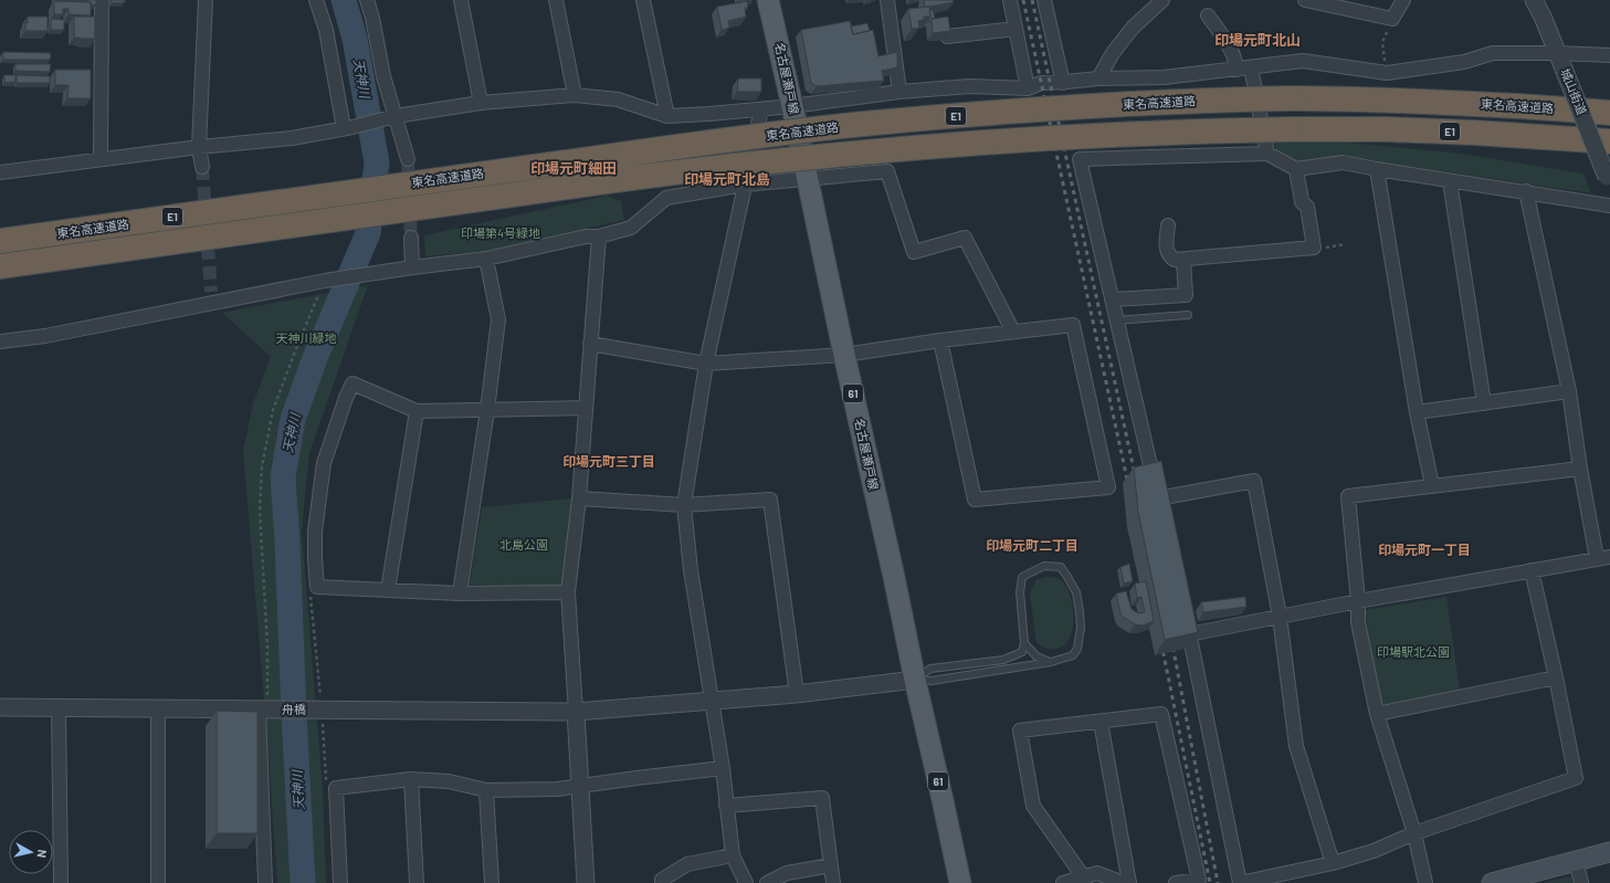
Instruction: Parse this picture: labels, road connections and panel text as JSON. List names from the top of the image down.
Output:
{
  "streets": {
    "highway": ["東名高速道路", "E1"],
    "main road": ["名古屋瀬戸線", "61"],
    "street": ["城山街道", "舟橋"]
  },
  "crossings": [
    ["名古屋瀬戸線", "舟橋"]
  ],
  "districts": [
    "印場元町北山",
    "印場元町細田",
    "印場元町北島",
    "印場元町三丁目",
    "印場元町二丁目",
    "印場元町一丁目"
  ],
  "water": ["天神川"],
  "parks": [
    "印場第4号緑地",
    "天神川緑地",
    "北島公園",
    "印場駅北公園"
  ],
  "north": "right"
}
